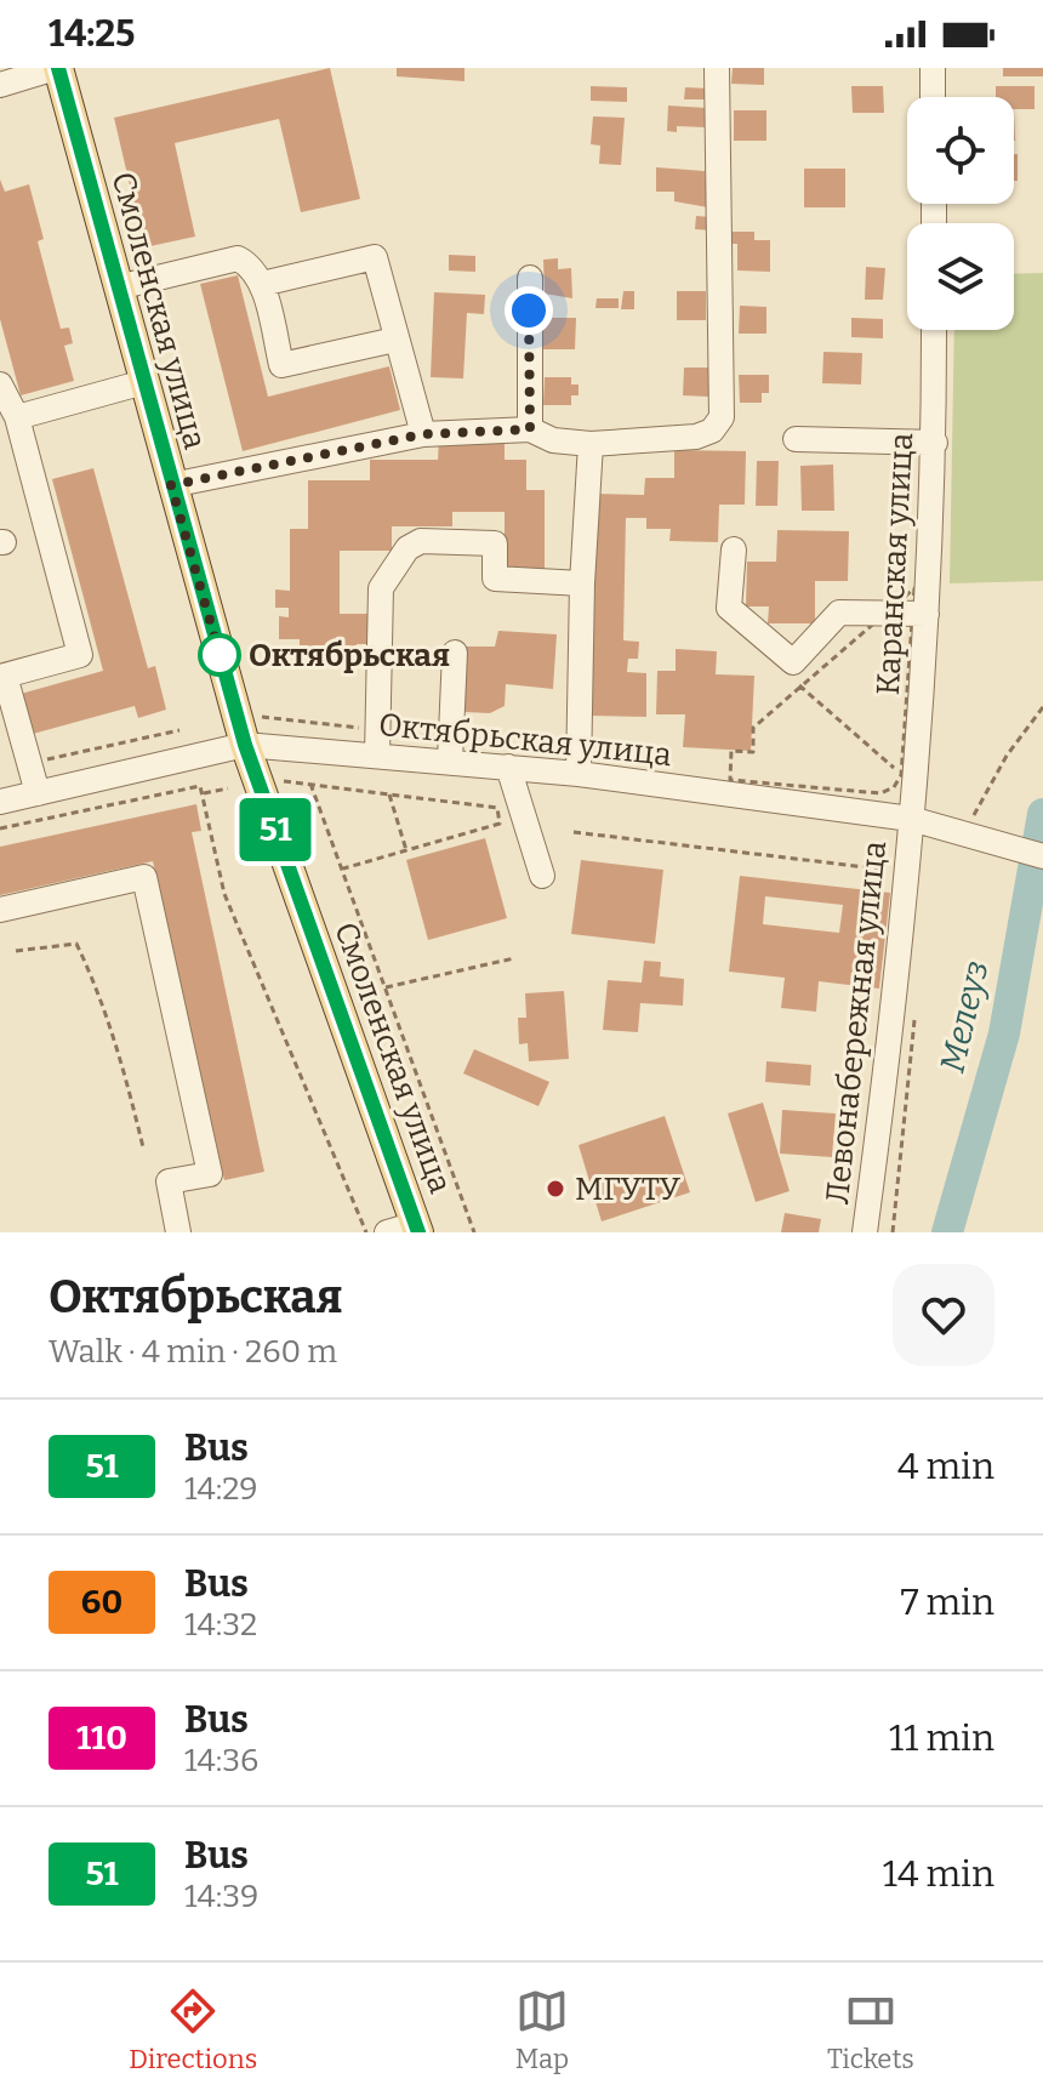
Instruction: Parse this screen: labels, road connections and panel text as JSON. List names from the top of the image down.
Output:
{
  "streets": {
    "main road": ["Смоленская улица"],
    "street": ["Каранская улица", "Октябрьская улица", "Левонабережная улица"]
  },
  "crossings": [
    ["Смоленская улица", "Октябрьская улица"],
    ["Каранская улица", "Октябрьская улица"],
    ["Каранская улица", "Левонабережная улица"],
    ["Октябрьская улица", "Левонабережная улица"]
  ],
  "water": ["Мелеуз"],
  "places": ["Октябрьская", "МГУТУ"],
  "lines": ["bus line 51"],
  "page": {
    "status": "14:25",
    "on_map": "51",
    "heading": ["Октябрьская", "Walk · 4 min · 260 m"],
    "list": [
      {
        "mark": "51",
        "name": "Bus",
        "note": "14:29",
        "value": "4 min"
      },
      {
        "mark": "60",
        "name": "Bus",
        "note": "14:32",
        "value": "7 min"
      },
      {
        "mark": "110",
        "name": "Bus",
        "note": "14:36",
        "value": "11 min"
      },
      {
        "mark": "51",
        "name": "Bus",
        "note": "14:39",
        "value": "14 min"
      }
    ],
    "tabs": ["Directions", "Map", "Tickets"]
  }
}
